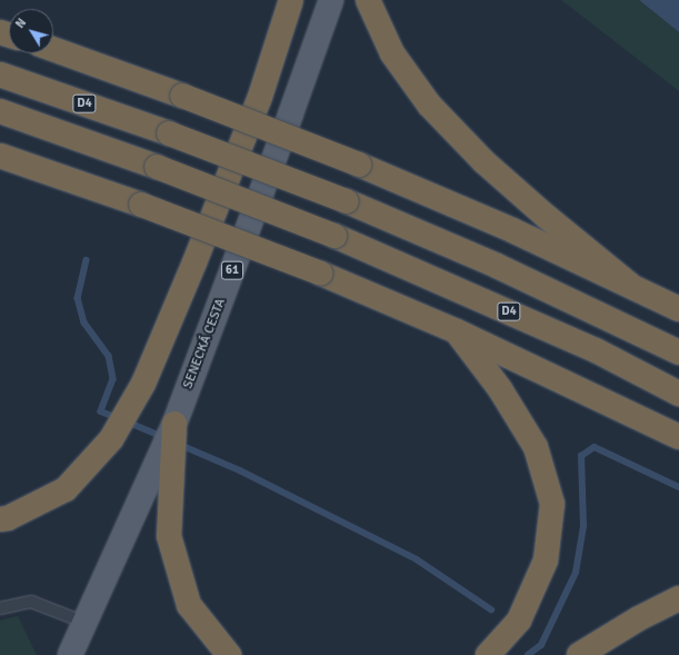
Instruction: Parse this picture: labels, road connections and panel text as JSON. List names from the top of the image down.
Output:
{
  "streets": {
    "highway": ["D4"],
    "main road": ["61", "SENECKÁ CESTA"]
  },
  "north": "top left"
}
